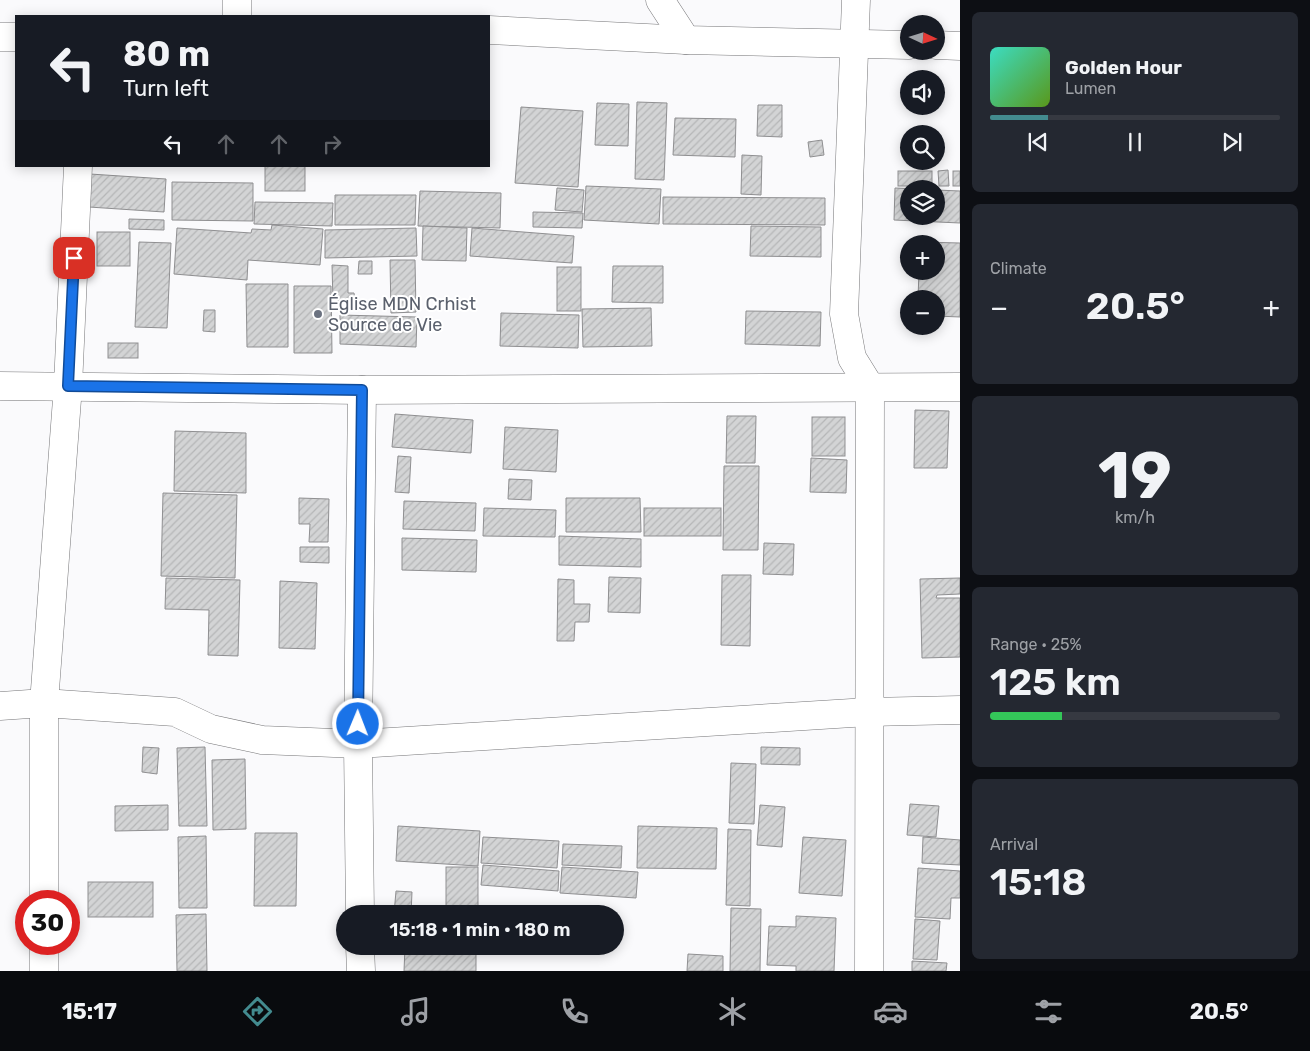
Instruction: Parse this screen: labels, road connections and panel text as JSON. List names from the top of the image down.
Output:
{
  "places": ["Église MDN Crhist Source de Vie"],
  "north": "right",
  "page": {
    "map_buttons": ["+", "−"],
    "turn": ["80 m", "Turn left"],
    "song": ["Golden Hour", "Lumen"],
    "tile": [
      "Climate",
      ["19", "km/h"],
      ["Range · 25%", "125 km"],
      ["Arrival", "15:18"]
    ],
    "heat": ["−", "20.5°", "+"],
    "limit": "30",
    "trip": "15:18 · 1 min · 180 m",
    "tabs": ["15:17", "20.5°"]
  }
}
